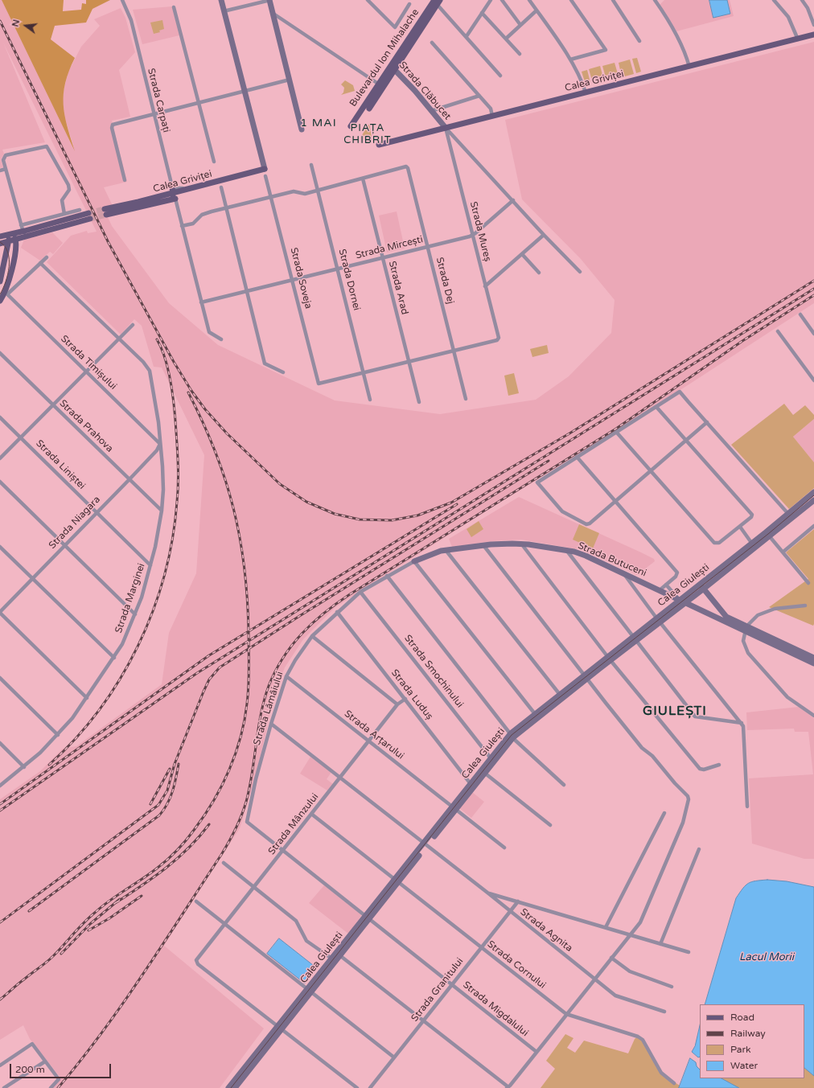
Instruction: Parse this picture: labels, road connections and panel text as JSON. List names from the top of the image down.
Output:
{
  "streets": {
    "main road": [
      "Bulevardul Ion Mihalache",
      "Calea Griviței",
      "Strada Clăbucet",
      "Strada Butuceni",
      "Calea Giulești"
    ],
    "street": [
      "Strada Carpați",
      "Strada Mureș",
      "Strada Mircești",
      "Strada Soveja",
      "Strada Dornei",
      "Strada Dej",
      "Strada Arad",
      "Strada Timișului",
      "Strada Prahova",
      "Strada Liniștei",
      "Strada Niagara",
      "Strada Marginei",
      "Strada Smochinului",
      "Strada Luduș",
      "Strada Lămâiului",
      "Strada Arțarului",
      "Strada Mânzului",
      "Strada Agnita",
      "Strada Cornului",
      "Strada Granitului",
      "Strada Migdalului"
    ]
  },
  "crossings": [
    ["Bulevardul Ion Mihalache", "Strada Clăbucet"],
    ["Calea Griviței", "Strada Clăbucet"],
    ["Calea Griviței", "Strada Mureș"],
    ["Strada Clăbucet", "Strada Mureș"],
    ["Strada Mureș", "Strada Mircești"],
    ["Strada Mureș", "Strada Dej"],
    ["Strada Mircești", "Strada Soveja"],
    ["Strada Mircești", "Strada Dornei"],
    ["Strada Mircești", "Strada Dej"],
    ["Strada Mircești", "Strada Arad"],
    ["Strada Soveja", "Strada Dornei"],
    ["Strada Dej", "Strada Arad"],
    ["Strada Timișului", "Strada Niagara"],
    ["Strada Timișului", "Strada Marginei"],
    ["Strada Prahova", "Strada Niagara"],
    ["Strada Prahova", "Strada Marginei"],
    ["Strada Liniștei", "Strada Niagara"],
    ["Strada Liniștei", "Strada Marginei"],
    ["Strada Niagara", "Strada Marginei"],
    ["Strada Butuceni", "Calea Giulești"],
    ["Strada Butuceni", "Strada Lămâiului"],
    ["Calea Giulești", "Strada Smochinului"],
    ["Calea Giulești", "Strada Luduș"],
    ["Calea Giulești", "Strada Arțarului"],
    ["Calea Giulești", "Strada Mânzului"],
    ["Calea Giulești", "Strada Agnita"],
    ["Calea Giulești", "Strada Cornului"],
    ["Calea Giulești", "Strada Migdalului"],
    ["Strada Smochinului", "Strada Lămâiului"],
    ["Strada Luduș", "Strada Lămâiului"],
    ["Strada Luduș", "Strada Mânzului"],
    ["Strada Lămâiului", "Strada Arțarului"],
    ["Strada Lămâiului", "Strada Agnita"],
    ["Strada Lămâiului", "Strada Migdalului"],
    ["Strada Arțarului", "Strada Mânzului"],
    ["Strada Mânzului", "Strada Agnita"],
    ["Strada Mânzului", "Strada Cornului"],
    ["Strada Mânzului", "Strada Migdalului"],
    ["Strada Agnita", "Strada Granitului"],
    ["Strada Cornului", "Strada Granitului"],
    ["Strada Granitului", "Strada Migdalului"]
  ],
  "districts": ["1 MAI", "PIAȚA CHIBRIT", "GIULEȘTI"],
  "water": ["Lacul Morii"],
  "legend": [
    "Road",
    "Railway",
    "Park",
    "Water"
  ],
  "scale_bar": "200 m",
  "north": "left"
}
